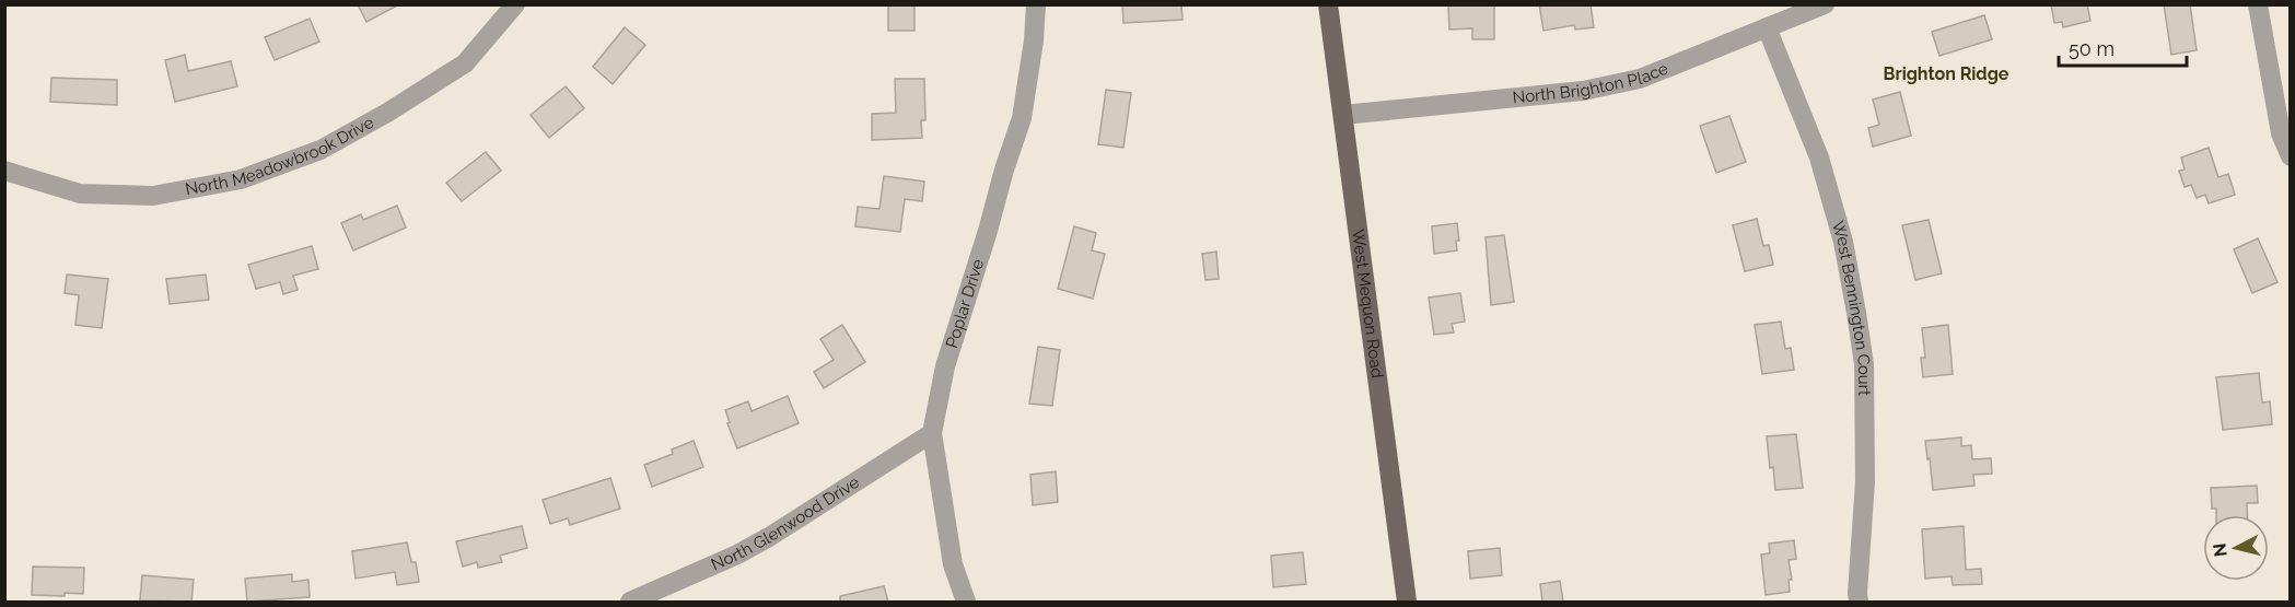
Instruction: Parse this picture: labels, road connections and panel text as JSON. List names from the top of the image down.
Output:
{
  "streets": {
    "main road": ["West Mequon Road"],
    "street": [
      "North Brighton Place",
      "North Meadowbrook Drive",
      "Poplar Drive",
      "West Bennington Court",
      "North Glenwood Drive"
    ]
  },
  "crossings": [
    ["North Brighton Place", "West Mequon Road"],
    ["North Brighton Place", "West Bennington Court"],
    ["Poplar Drive", "North Glenwood Drive"]
  ],
  "districts": ["Brighton Ridge"],
  "scale_bar": "50 m",
  "north": "left"
}
